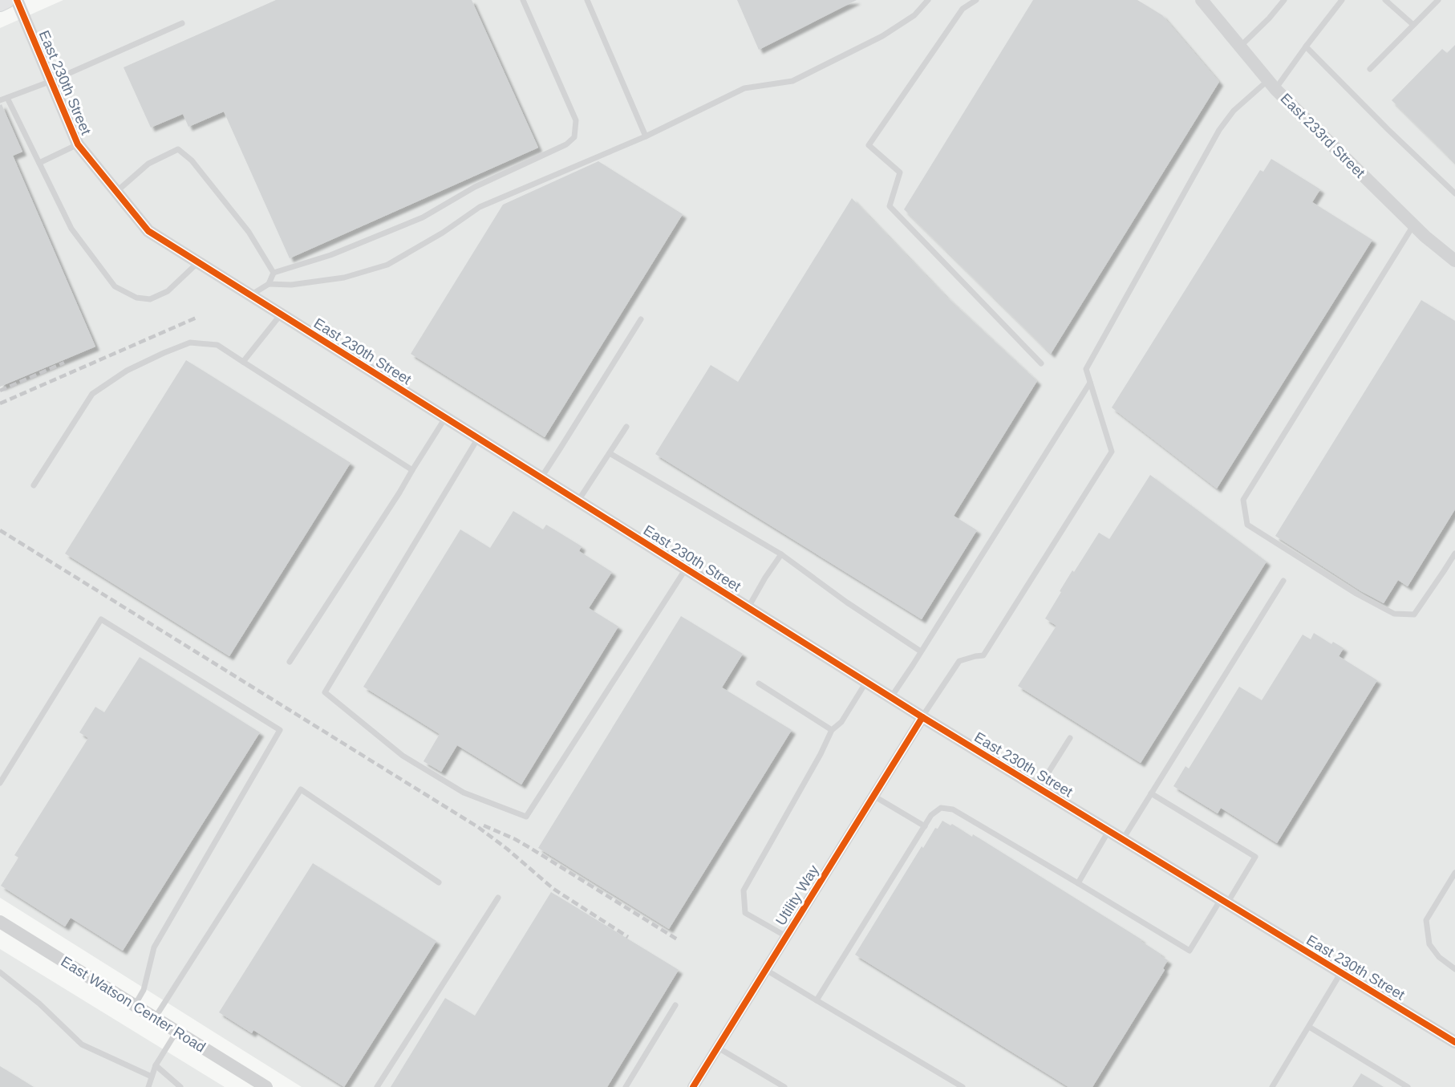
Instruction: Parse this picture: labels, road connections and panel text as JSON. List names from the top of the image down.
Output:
{
  "streets": {
    "street": [
      "East 230th Street",
      "East 233rd Street",
      "Utility Way",
      "East Watson Center Road"
    ]
  },
  "crossings": [
    ["East 230th Street", "Utility Way"]
  ]
}
